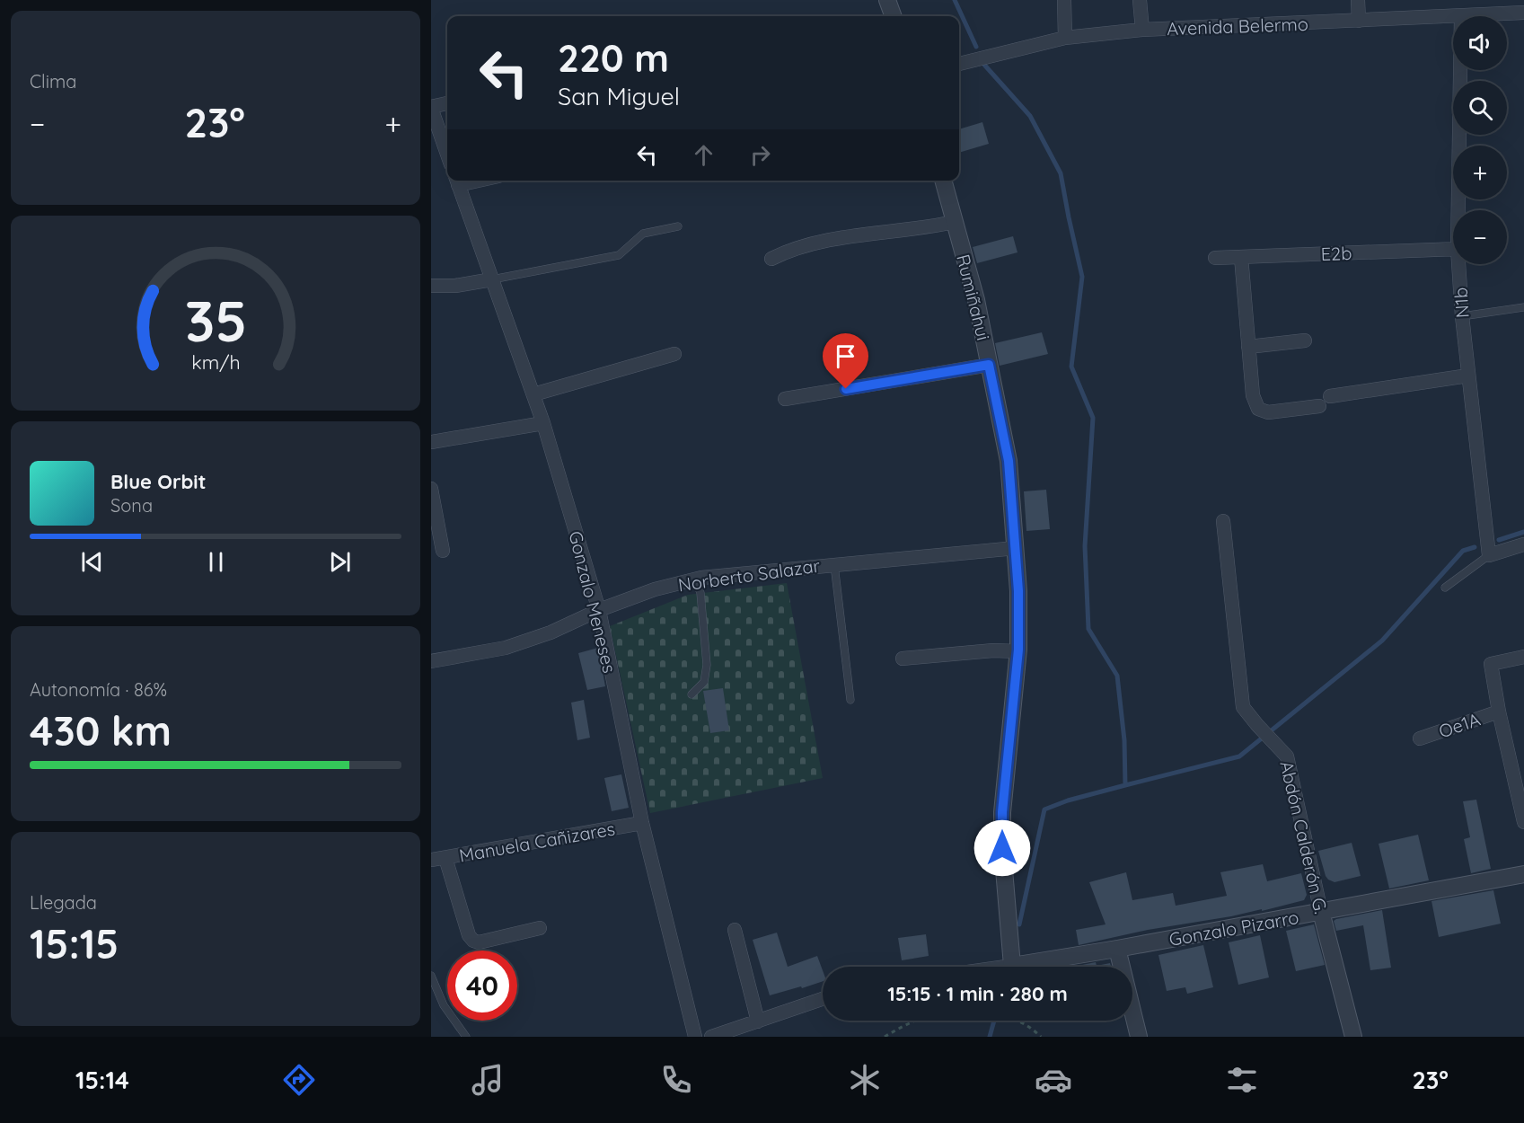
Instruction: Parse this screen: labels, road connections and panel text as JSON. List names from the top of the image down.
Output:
{
  "streets": {
    "street": [
      "Avenida Belermo",
      "E2b",
      "Rumiñahui",
      "N1b",
      "Norberto Salazar",
      "Gonzalo Meneses",
      "Oe1A",
      "Abdón Calderón G.",
      "Manuela Cañizares",
      "Gonzalo Pizarro"
    ]
  },
  "crossings": [
    ["Rumiñahui", "Norberto Salazar"],
    ["Rumiñahui", "Gonzalo Pizarro"],
    ["Norberto Salazar", "Gonzalo Meneses"],
    ["Gonzalo Meneses", "Manuela Cañizares"],
    ["Abdón Calderón G.", "Gonzalo Pizarro"]
  ],
  "page": {
    "tile": [
      "Clima",
      ["Autonomía · 86%", "430 km"],
      ["Llegada", "15:15"]
    ],
    "map_buttons": ["+", "−"],
    "turn": ["220 m", "San Miguel"],
    "heat": ["−", "23°", "+"],
    "song": ["Blue Orbit", "Sona"],
    "limit": "40",
    "trip": "15:15 · 1 min · 280 m",
    "tabs": ["15:14", "23°"],
    "gauge": ["35", "km/h"]
  }
}
